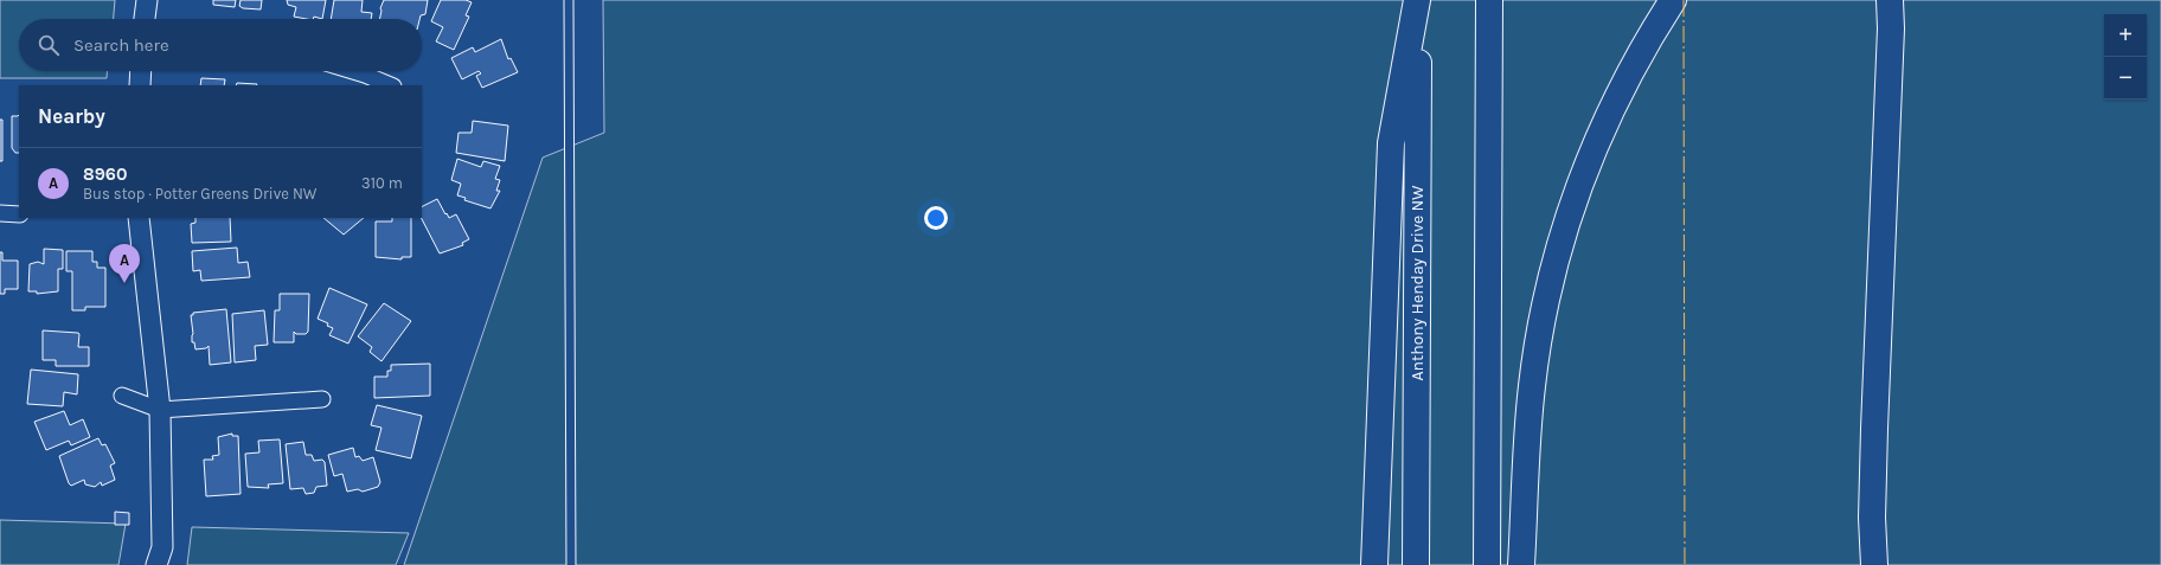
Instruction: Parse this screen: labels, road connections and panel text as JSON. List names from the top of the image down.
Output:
{
  "streets": {
    "highway": ["Anthony Henday Drive NW"]
  },
  "page": {
    "map_buttons": ["+", "−"],
    "search": "Search here",
    "heading": "Nearby",
    "list": [
      {
        "mark": "A",
        "name": "8960",
        "note": "Bus stop · Potter Greens Drive NW",
        "value": "310 m"
      }
    ],
    "pins": "A"
  }
}
